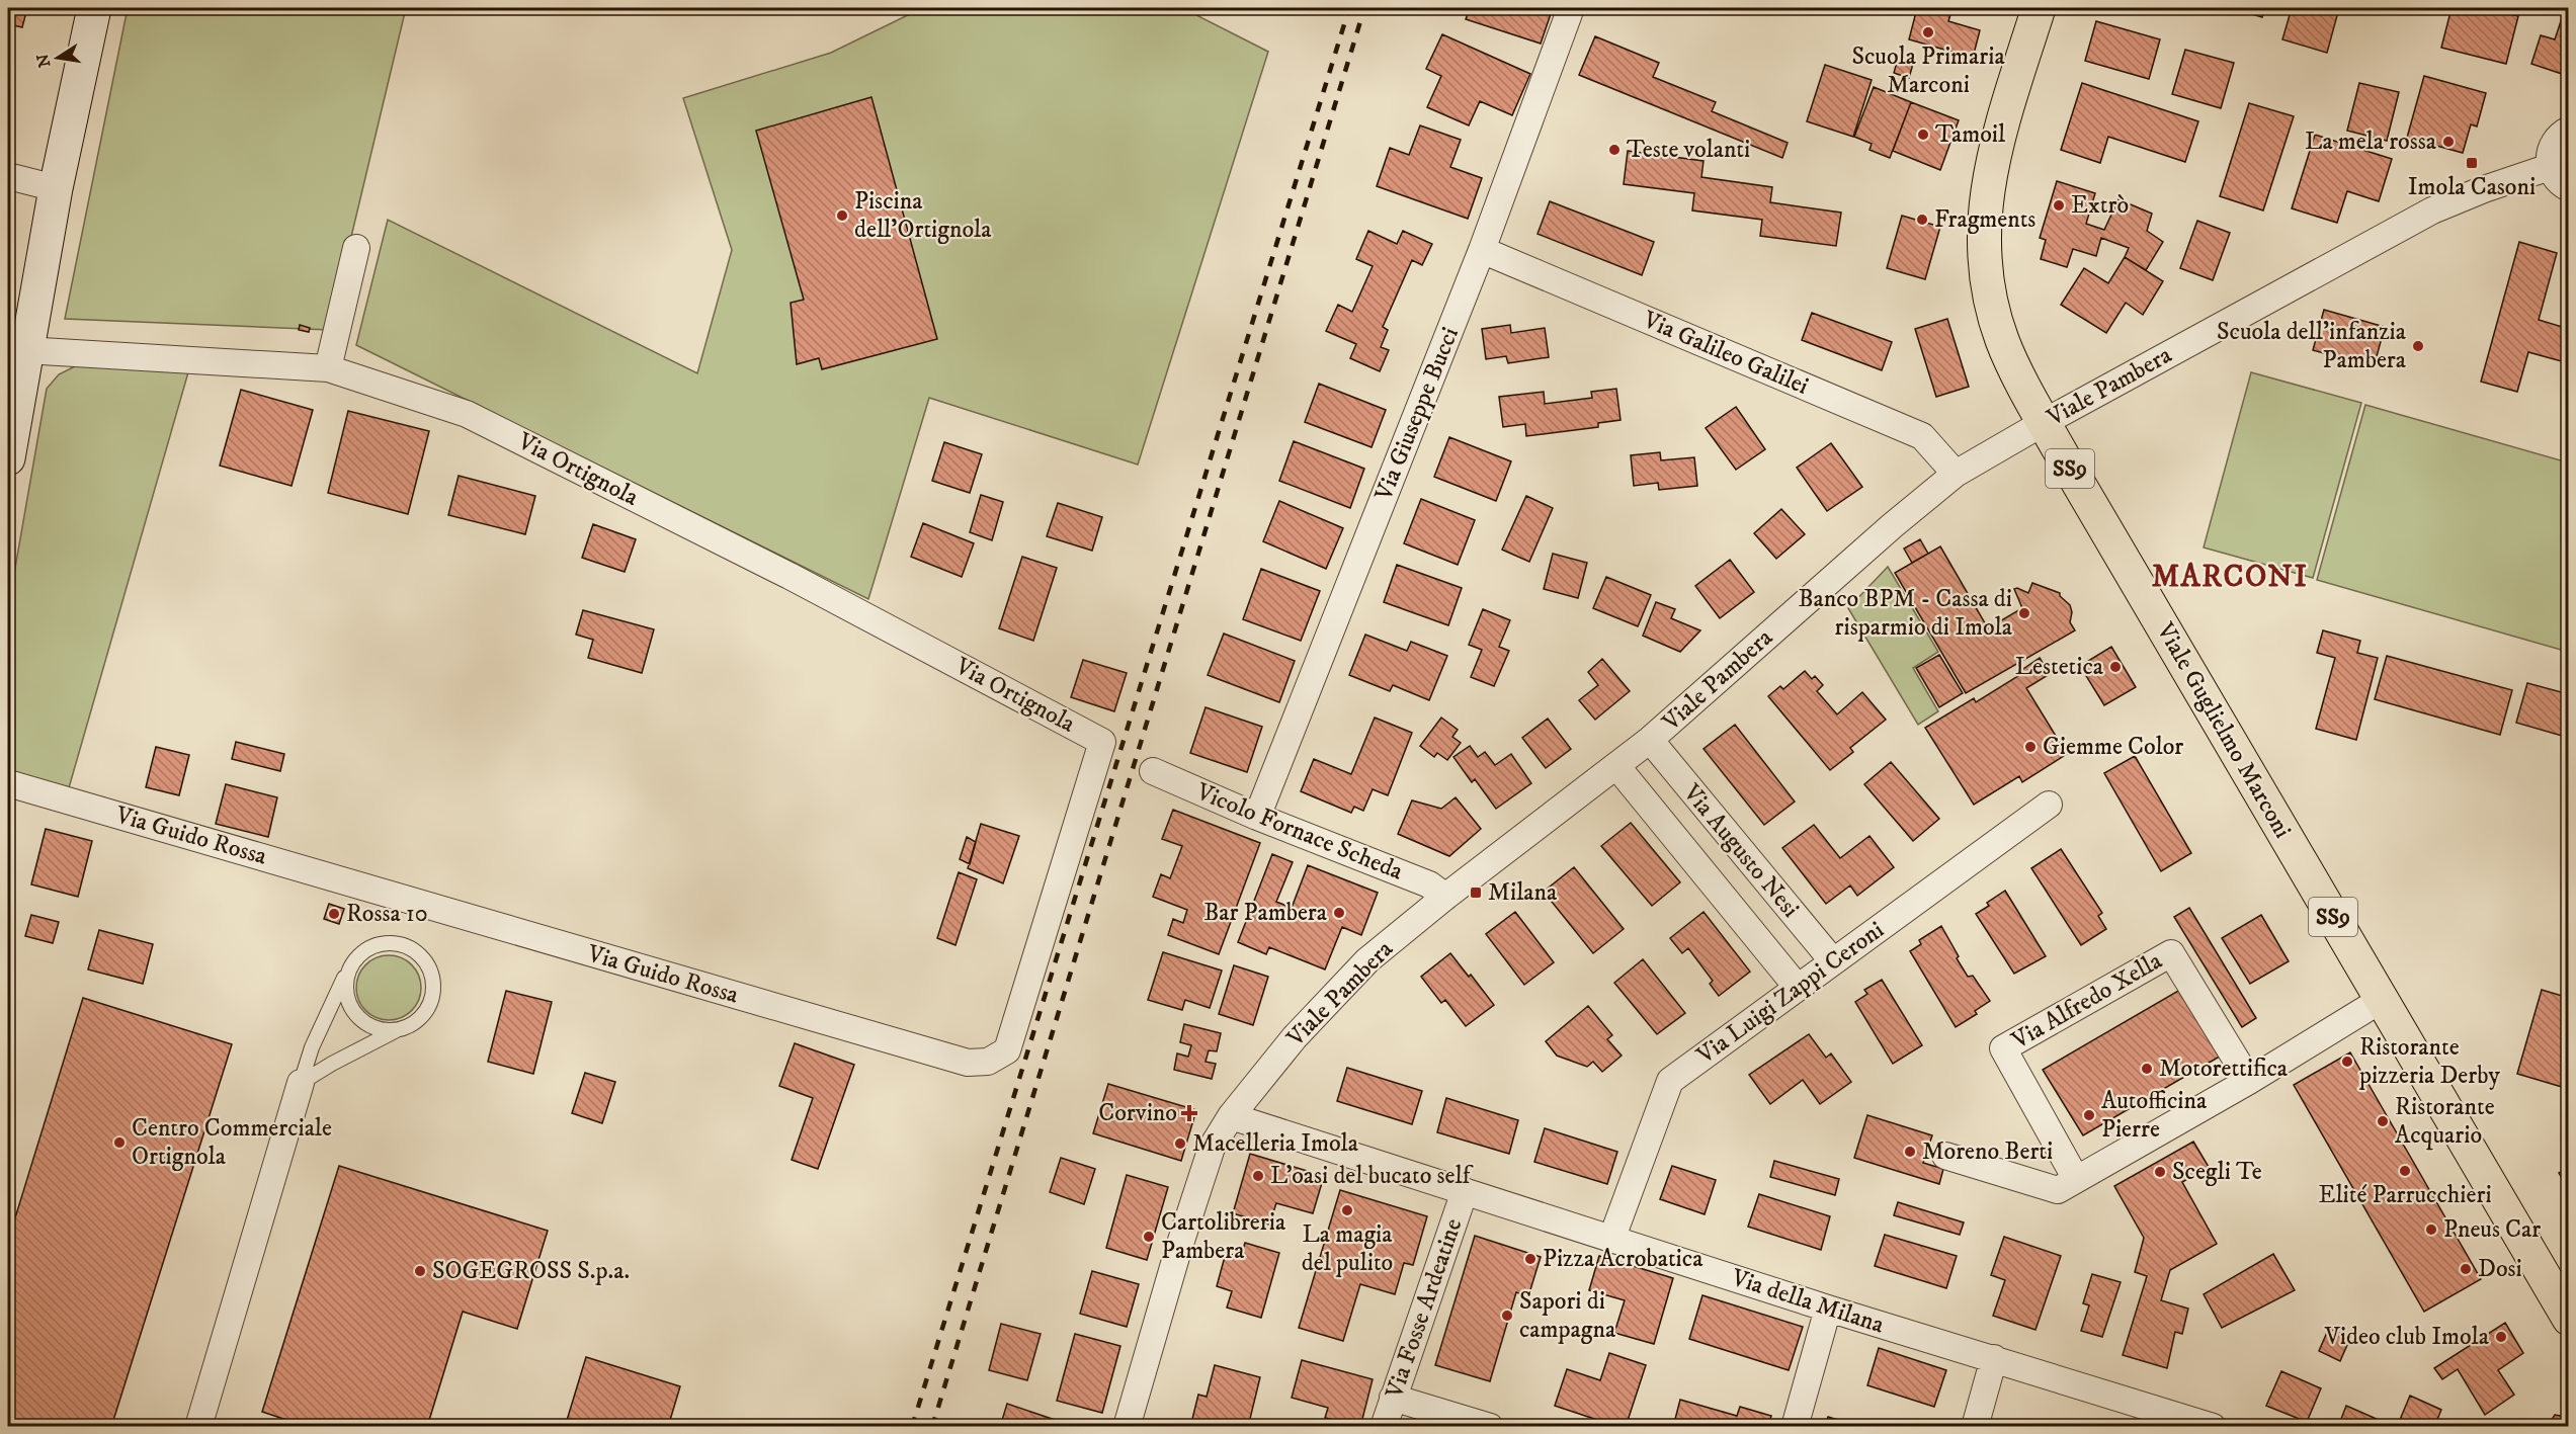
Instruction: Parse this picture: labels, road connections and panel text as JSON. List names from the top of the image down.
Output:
{
  "streets": {
    "main road": ["SS9", "Viale Guglielmo Marconi"],
    "street": [
      "Via Galileo Galilei",
      "Viale Pambera",
      "Via Giuseppe Bucci",
      "Via Ortignola",
      "Vicolo Fornace Scheda",
      "Via Guido Rossa",
      "Via Augusto Nesi",
      "Via Luigi Zappi Ceroni",
      "Via Alfredo Xella",
      "Via della Milana",
      "Via Fosse Ardeatine"
    ]
  },
  "crossings": [
    ["Via Galileo Galilei", "Viale Pambera"],
    ["Via Galileo Galilei", "Via Giuseppe Bucci"],
    ["Viale Pambera", "Viale Guglielmo Marconi"],
    ["Viale Pambera", "Vicolo Fornace Scheda"],
    ["Viale Pambera", "Via Augusto Nesi"],
    ["Viale Pambera", "Via della Milana"],
    ["Via Giuseppe Bucci", "Vicolo Fornace Scheda"],
    ["Via Ortignola", "Via Guido Rossa"],
    ["Via Augusto Nesi", "Via Luigi Zappi Ceroni"],
    ["Via Luigi Zappi Ceroni", "Via della Milana"],
    ["Via della Milana", "Via Fosse Ardeatine"]
  ],
  "districts": ["MARCONI"],
  "places": {
    "other": [
      "Scuola Primaria Marconi",
      "Tamoil",
      "La mela rossa",
      "Teste volanti",
      "Extrò",
      "Piscina dell'Ortignola",
      "Fragments",
      "Scuola dell'infanzia Pambera",
      "Banco BPM - Cassa di risparmio di Imola",
      "Lestetica",
      "Giemme Color",
      "Bar Pambera",
      "Rossa 10",
      "Ristorante pizzeria Derby",
      "Motorettifica",
      "Autofficina Pierre",
      "Ristorante Acquario",
      "Centro Commerciale Ortignola",
      "Macelleria Imola",
      "Moreno Berti",
      "Elité Parrucchieri",
      "Scegli Te",
      "L'oasi del bucato self",
      "La magia del pulito",
      "Pneus Car",
      "Cartolibreria Pambera",
      "Pizza Acrobatica",
      "Dosi",
      "SOGEGROSS S.p.a.",
      "Sapori di campagna",
      "Video club Imola"
    ],
    "transit": ["Imola Casoni", "Milana"],
    "health": ["Corvino"]
  },
  "north": "left"
}
